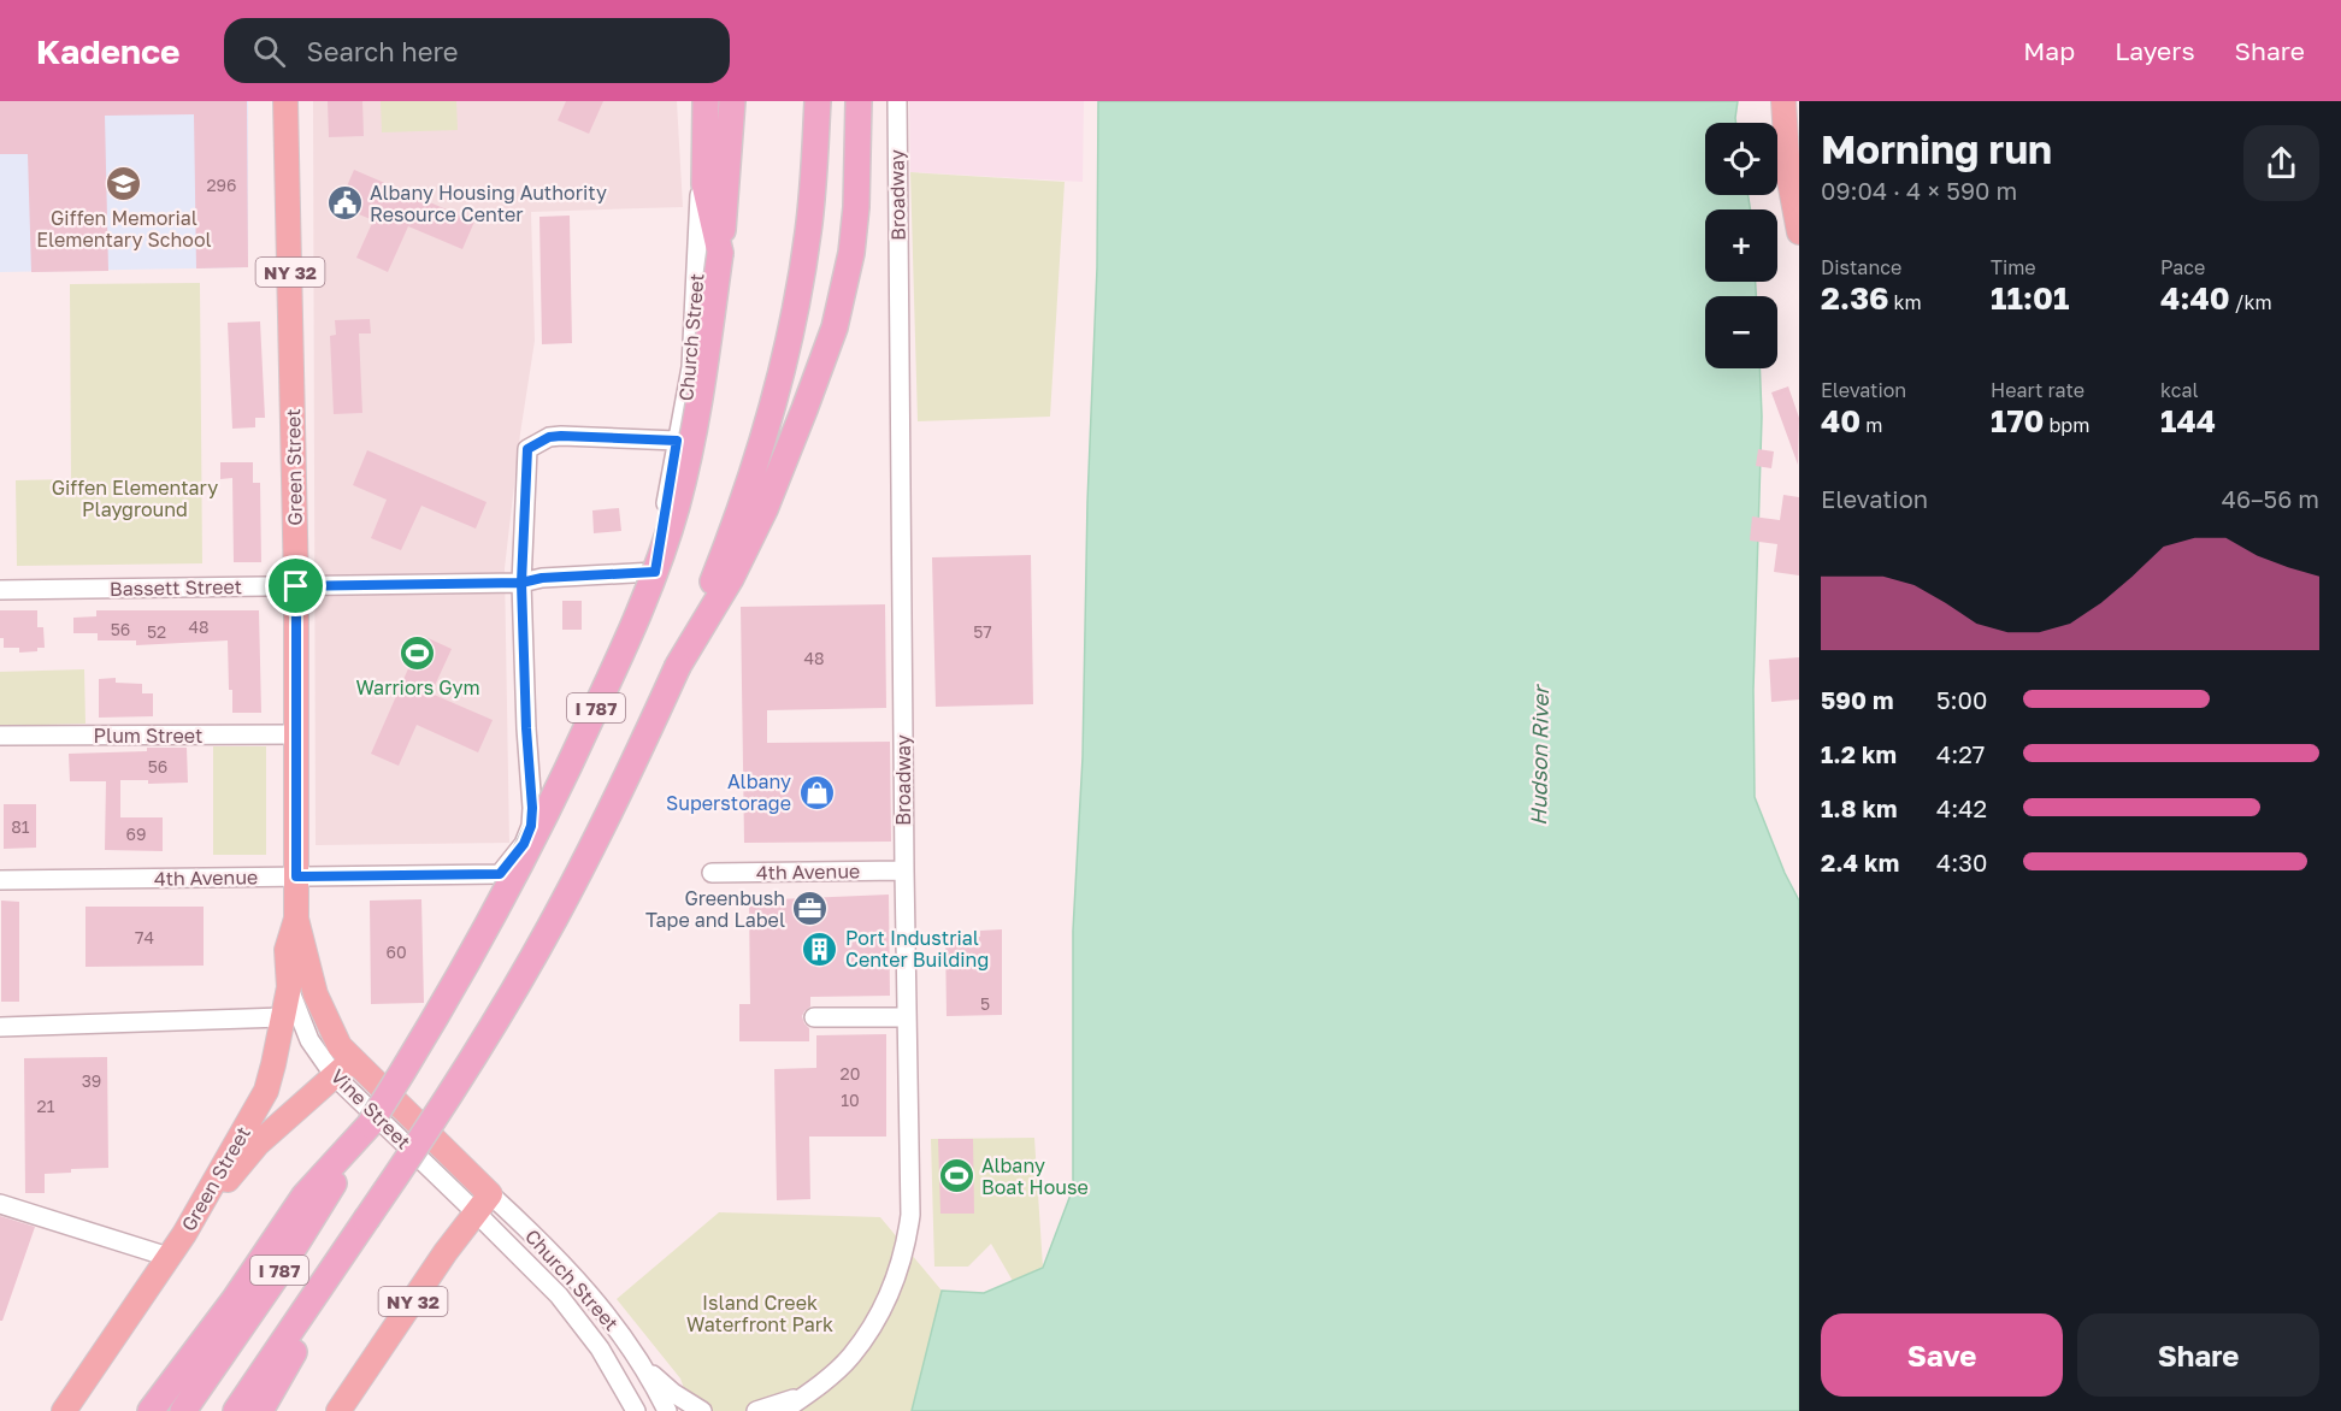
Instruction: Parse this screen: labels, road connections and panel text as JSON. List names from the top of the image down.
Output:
{
  "streets": {
    "highway": ["I 787"],
    "main road": ["NY 32", "Green Street", "Vine Street"],
    "street": [
      "Broadway",
      "Church Street",
      "Bassett Street",
      "Plum Street",
      "4th Avenue"
    ]
  },
  "crossings": [
    ["Broadway", "4th Avenue"],
    ["NY 32", "Church Street"],
    ["NY 32", "Vine Street"],
    ["Church Street", "Bassett Street"],
    ["Church Street", "Vine Street"],
    ["Green Street", "Bassett Street"],
    ["Green Street", "Plum Street"],
    ["Green Street", "4th Avenue"],
    ["Green Street", "Vine Street"],
    ["Bassett Street", "4th Avenue"]
  ],
  "water": ["Hudson River"],
  "parks": ["Giffen Elementary Playground", "Island Creek Waterfront Park"],
  "places": {
    "school or university": ["Giffen Memorial Elementary School"],
    "public building": ["Albany Housing Authority Resource Center"],
    "sports": ["Warriors Gym", "Albany Boat House"],
    "shop": ["Albany Superstorage"],
    "office": ["Greenbush Tape and Label"],
    "building": ["Port Industrial Center Building"]
  },
  "house_numbers": [
    "296",
    "48",
    "56",
    "52",
    "57",
    "48",
    "56",
    "81",
    "69",
    "74",
    "60",
    "5",
    "20",
    "39",
    "10",
    "21"
  ],
  "page": {
    "header": "Kadence",
    "search": "Search here",
    "nav": ["Map", "Layers", "Share"],
    "heading": ["Morning run", "09:04 · 4 × 590 m"],
    "map_buttons": ["+", "−"],
    "stats": [
      ["Distance", "2.36 km"],
      ["Time", "11:01"],
      ["Pace", "4:40 /km"],
      ["Elevation", "40 m"],
      ["Heart rate", "170 bpm"],
      ["kcal", "144"]
    ],
    "chart": ["Elevation", "46–56 m"],
    "list": [
      {
        "name": "590 m",
        "note": "5:00"
      },
      {
        "name": "1.2 km",
        "note": "4:27"
      },
      {
        "name": "1.8 km",
        "note": "4:42"
      },
      {
        "name": "2.4 km",
        "note": "4:30"
      }
    ],
    "buttons": ["Save", "Share"]
  }
}
